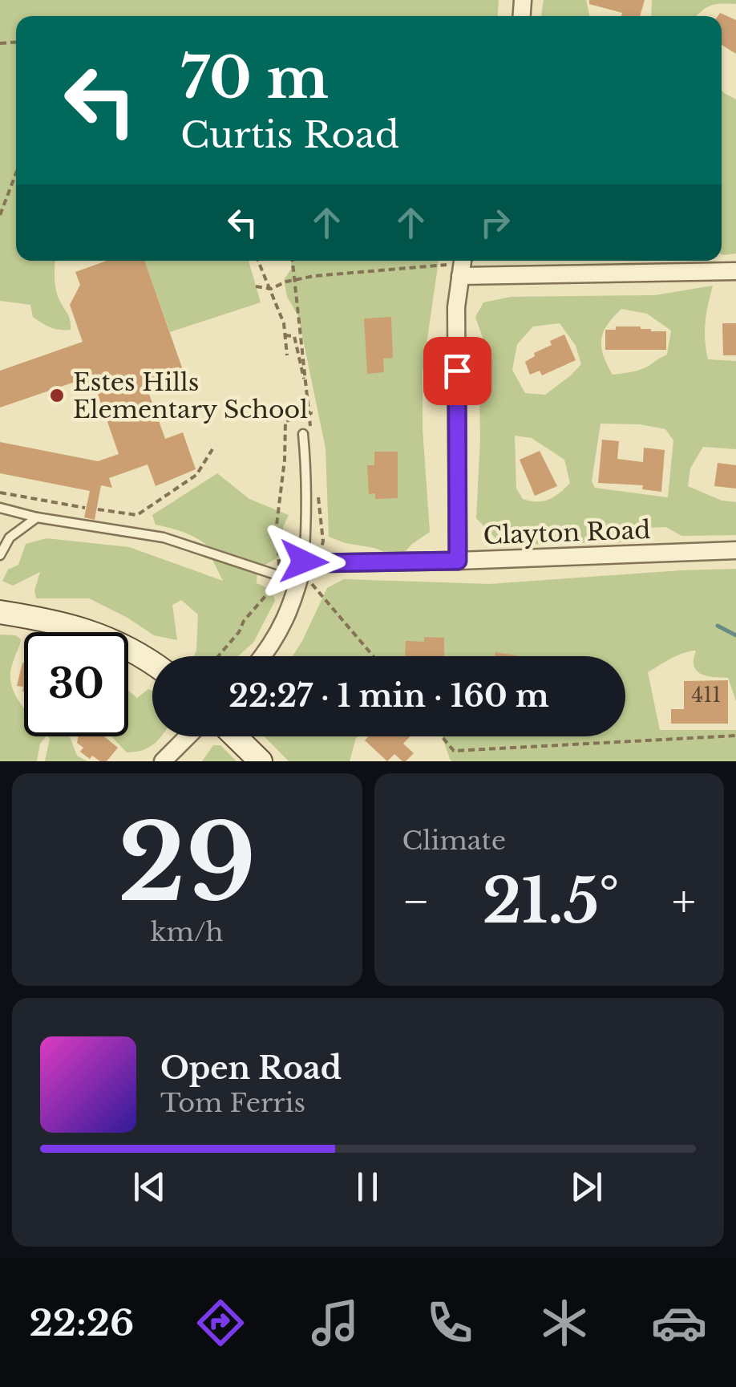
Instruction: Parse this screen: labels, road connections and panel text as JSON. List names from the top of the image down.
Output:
{
  "streets": {
    "street": ["Clayton Road"]
  },
  "places": ["Estes Hills Elementary School"],
  "house_numbers": ["411"],
  "page": {
    "turn": ["70 m", "Curtis Road"],
    "limit": "30",
    "trip": "22:27 · 1 min · 160 m",
    "tile": [
      ["29", "km/h"],
      "Climate"
    ],
    "heat": ["−", "21.5°", "+"],
    "song": ["Open Road", "Tom Ferris"],
    "tabs": "22:26"
  }
}
